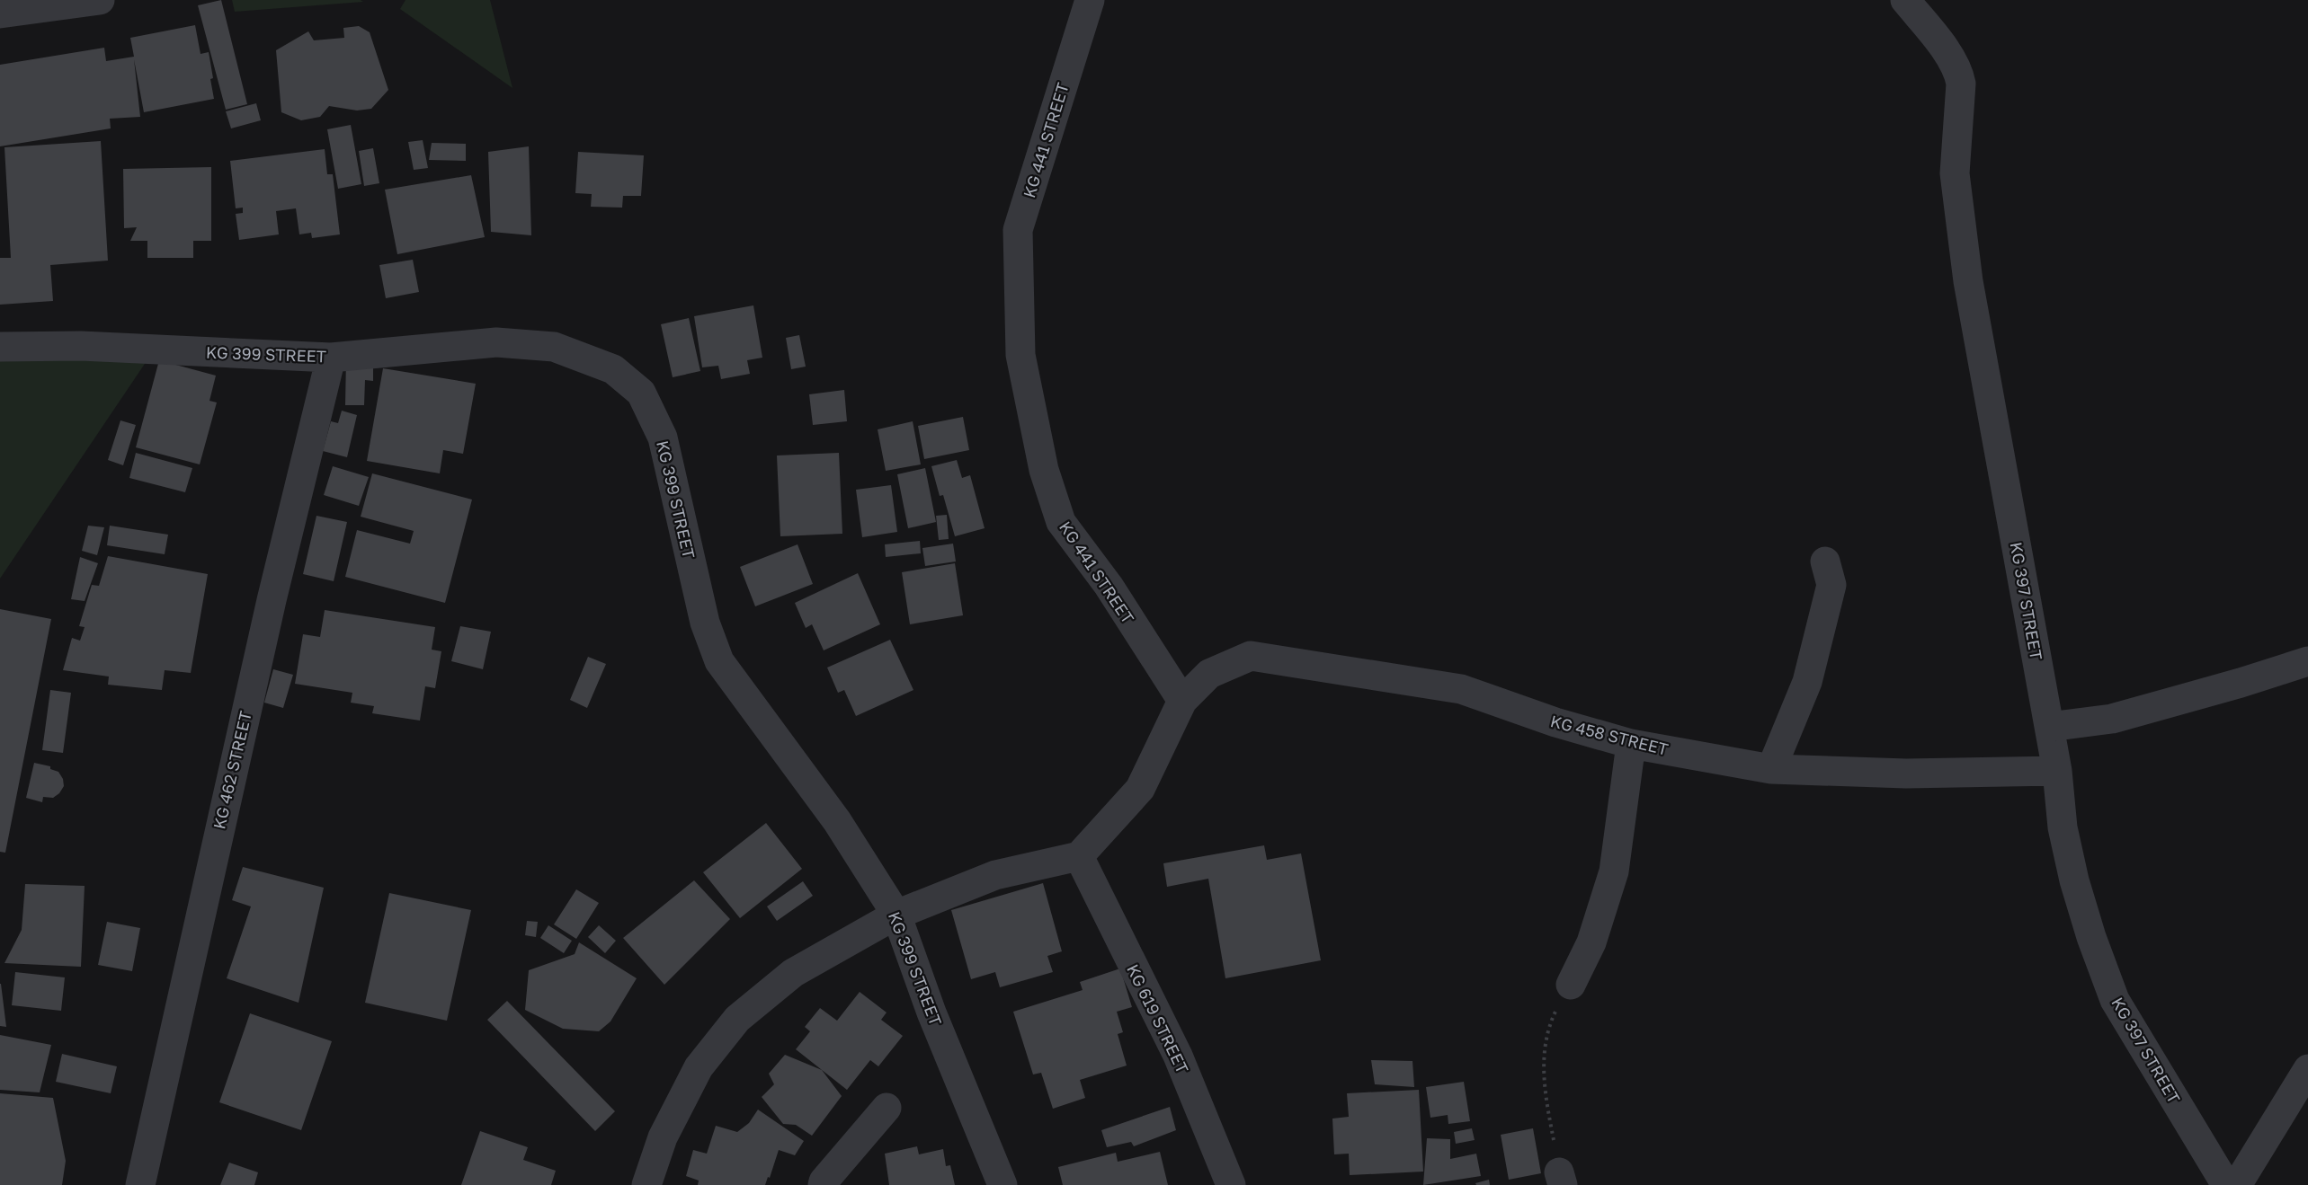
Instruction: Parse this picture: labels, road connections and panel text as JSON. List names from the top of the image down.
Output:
{
  "streets": {
    "street": [
      "KG 441 STREET",
      "KG 399 STREET",
      "KG 397 STREET",
      "KG 458 STREET",
      "KG 462 STREET",
      "KG 619 STREET"
    ]
  },
  "crossings": [
    ["KG 441 STREET", "KG 458 STREET"],
    ["KG 399 STREET", "KG 462 STREET"],
    ["KG 397 STREET", "KG 458 STREET"]
  ]
}
